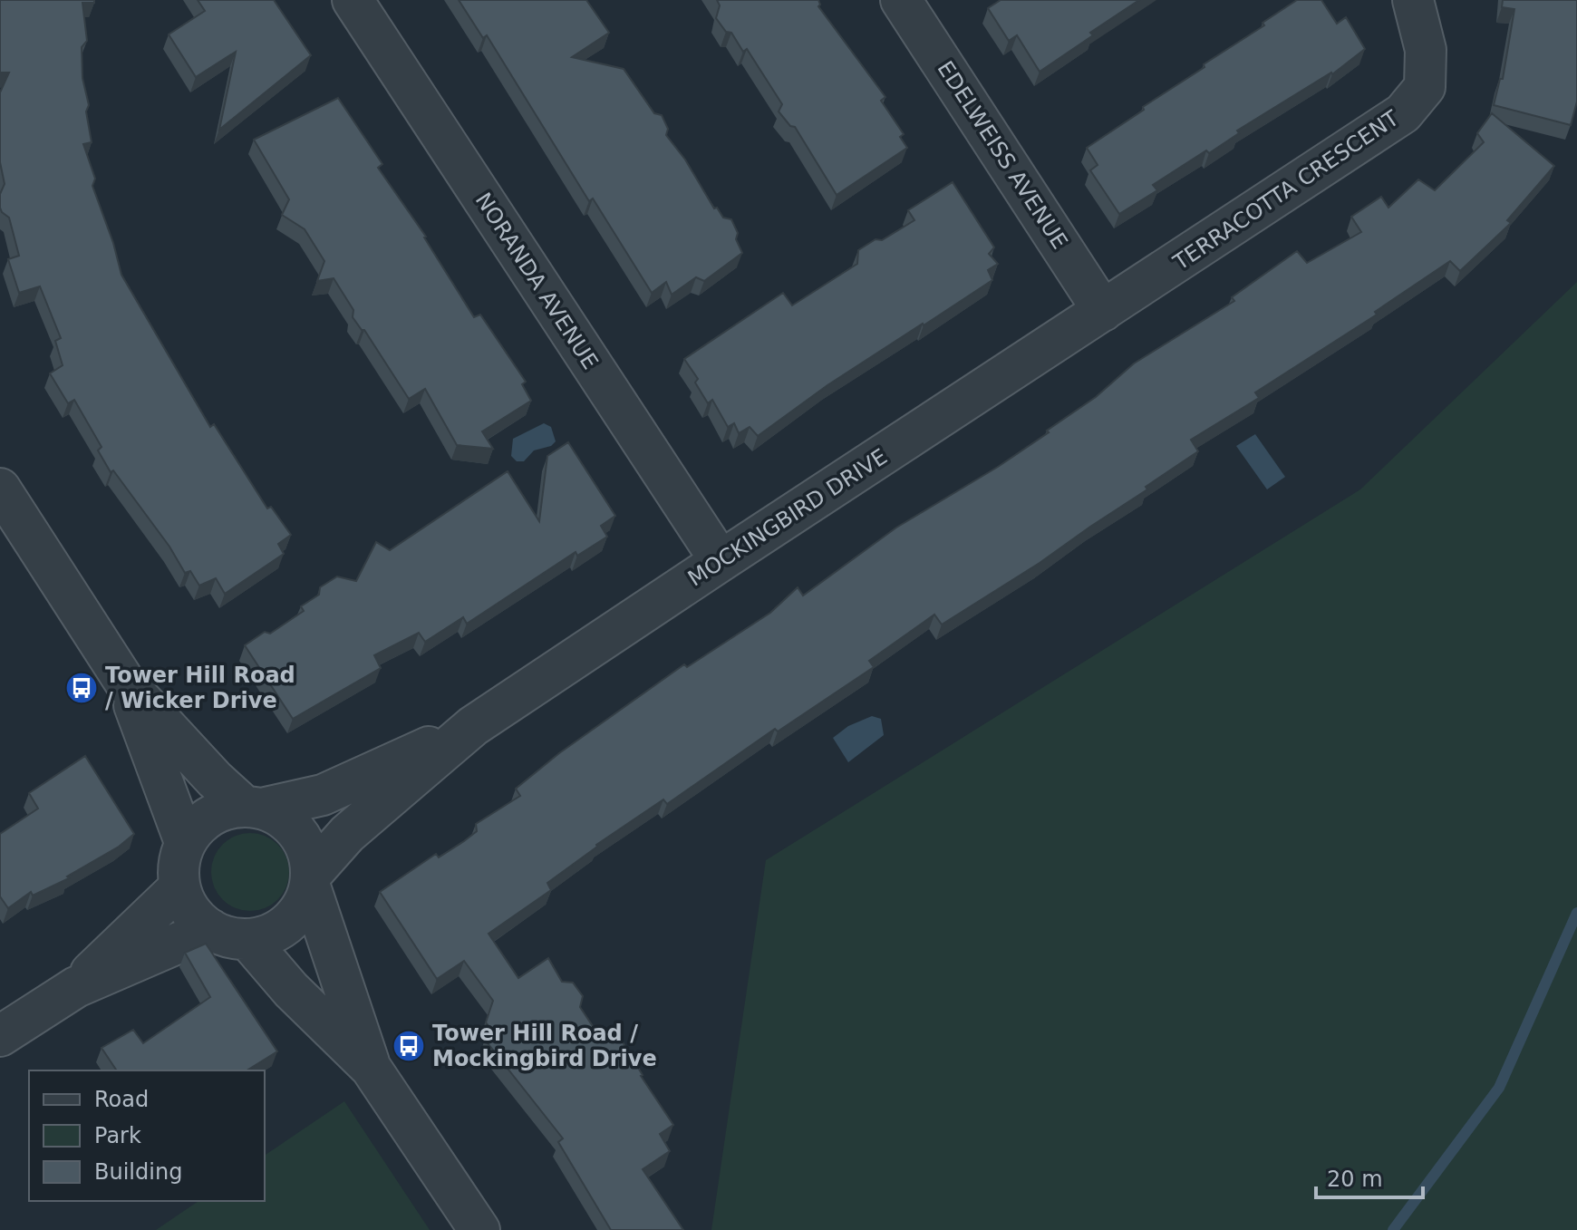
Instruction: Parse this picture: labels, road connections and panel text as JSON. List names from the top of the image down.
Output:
{
  "streets": {
    "street": [
      "EDELWEISS AVENUE",
      "TERRACOTTA CRESCENT",
      "NORANDA AVENUE",
      "MOCKINGBIRD DRIVE"
    ]
  },
  "crossings": [
    ["EDELWEISS AVENUE", "TERRACOTTA CRESCENT"],
    ["EDELWEISS AVENUE", "MOCKINGBIRD DRIVE"],
    ["TERRACOTTA CRESCENT", "MOCKINGBIRD DRIVE"],
    ["NORANDA AVENUE", "MOCKINGBIRD DRIVE"]
  ],
  "places": {
    "bus stop": ["Tower Hill Road / Wicker Drive", "Tower Hill Road / Mockingbird Drive"]
  },
  "legend": ["Road", "Park", "Building"],
  "scale_bar": "20 m"
}
